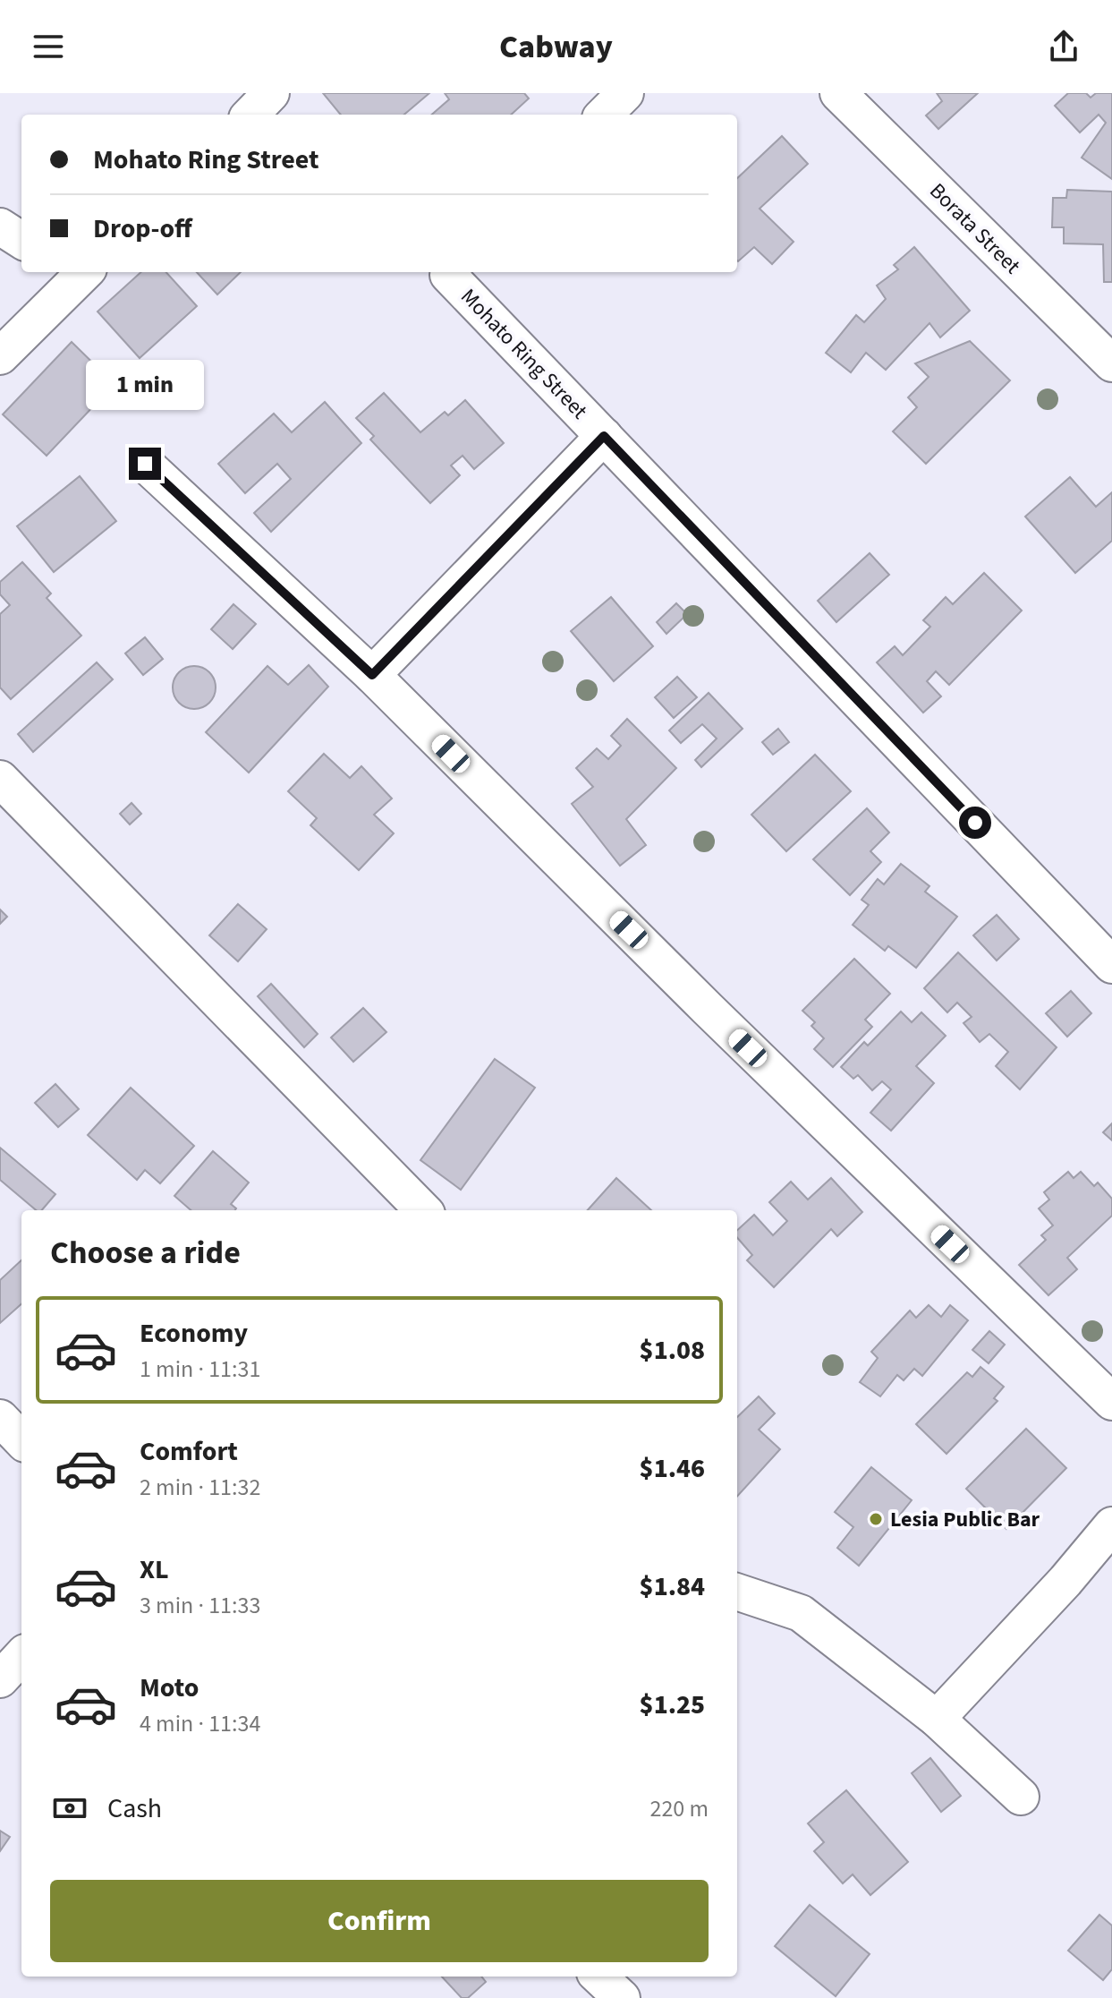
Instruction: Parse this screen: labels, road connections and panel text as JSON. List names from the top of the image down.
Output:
{
  "streets": {
    "street": ["Borata Street", "Mohato Ring Street"]
  },
  "places": ["Lesia Public Bar"],
  "page": {
    "header": "Cabway",
    "banner": ["Mohato Ring Street", "Drop-off"],
    "bubble": "1 min",
    "heading": "Choose a ride",
    "list": [
      {
        "name": "Economy",
        "note": "1 min · 11:31",
        "value": "$1.08"
      },
      {
        "name": "Comfort",
        "note": "2 min · 11:32",
        "value": "$1.46"
      },
      {
        "name": "XL",
        "note": "3 min · 11:33",
        "value": "$1.84"
      },
      {
        "name": "Moto",
        "note": "4 min · 11:34",
        "value": "$1.25"
      }
    ],
    "pay": ["Cash", "220 m"],
    "buttons": "Confirm"
  }
}
